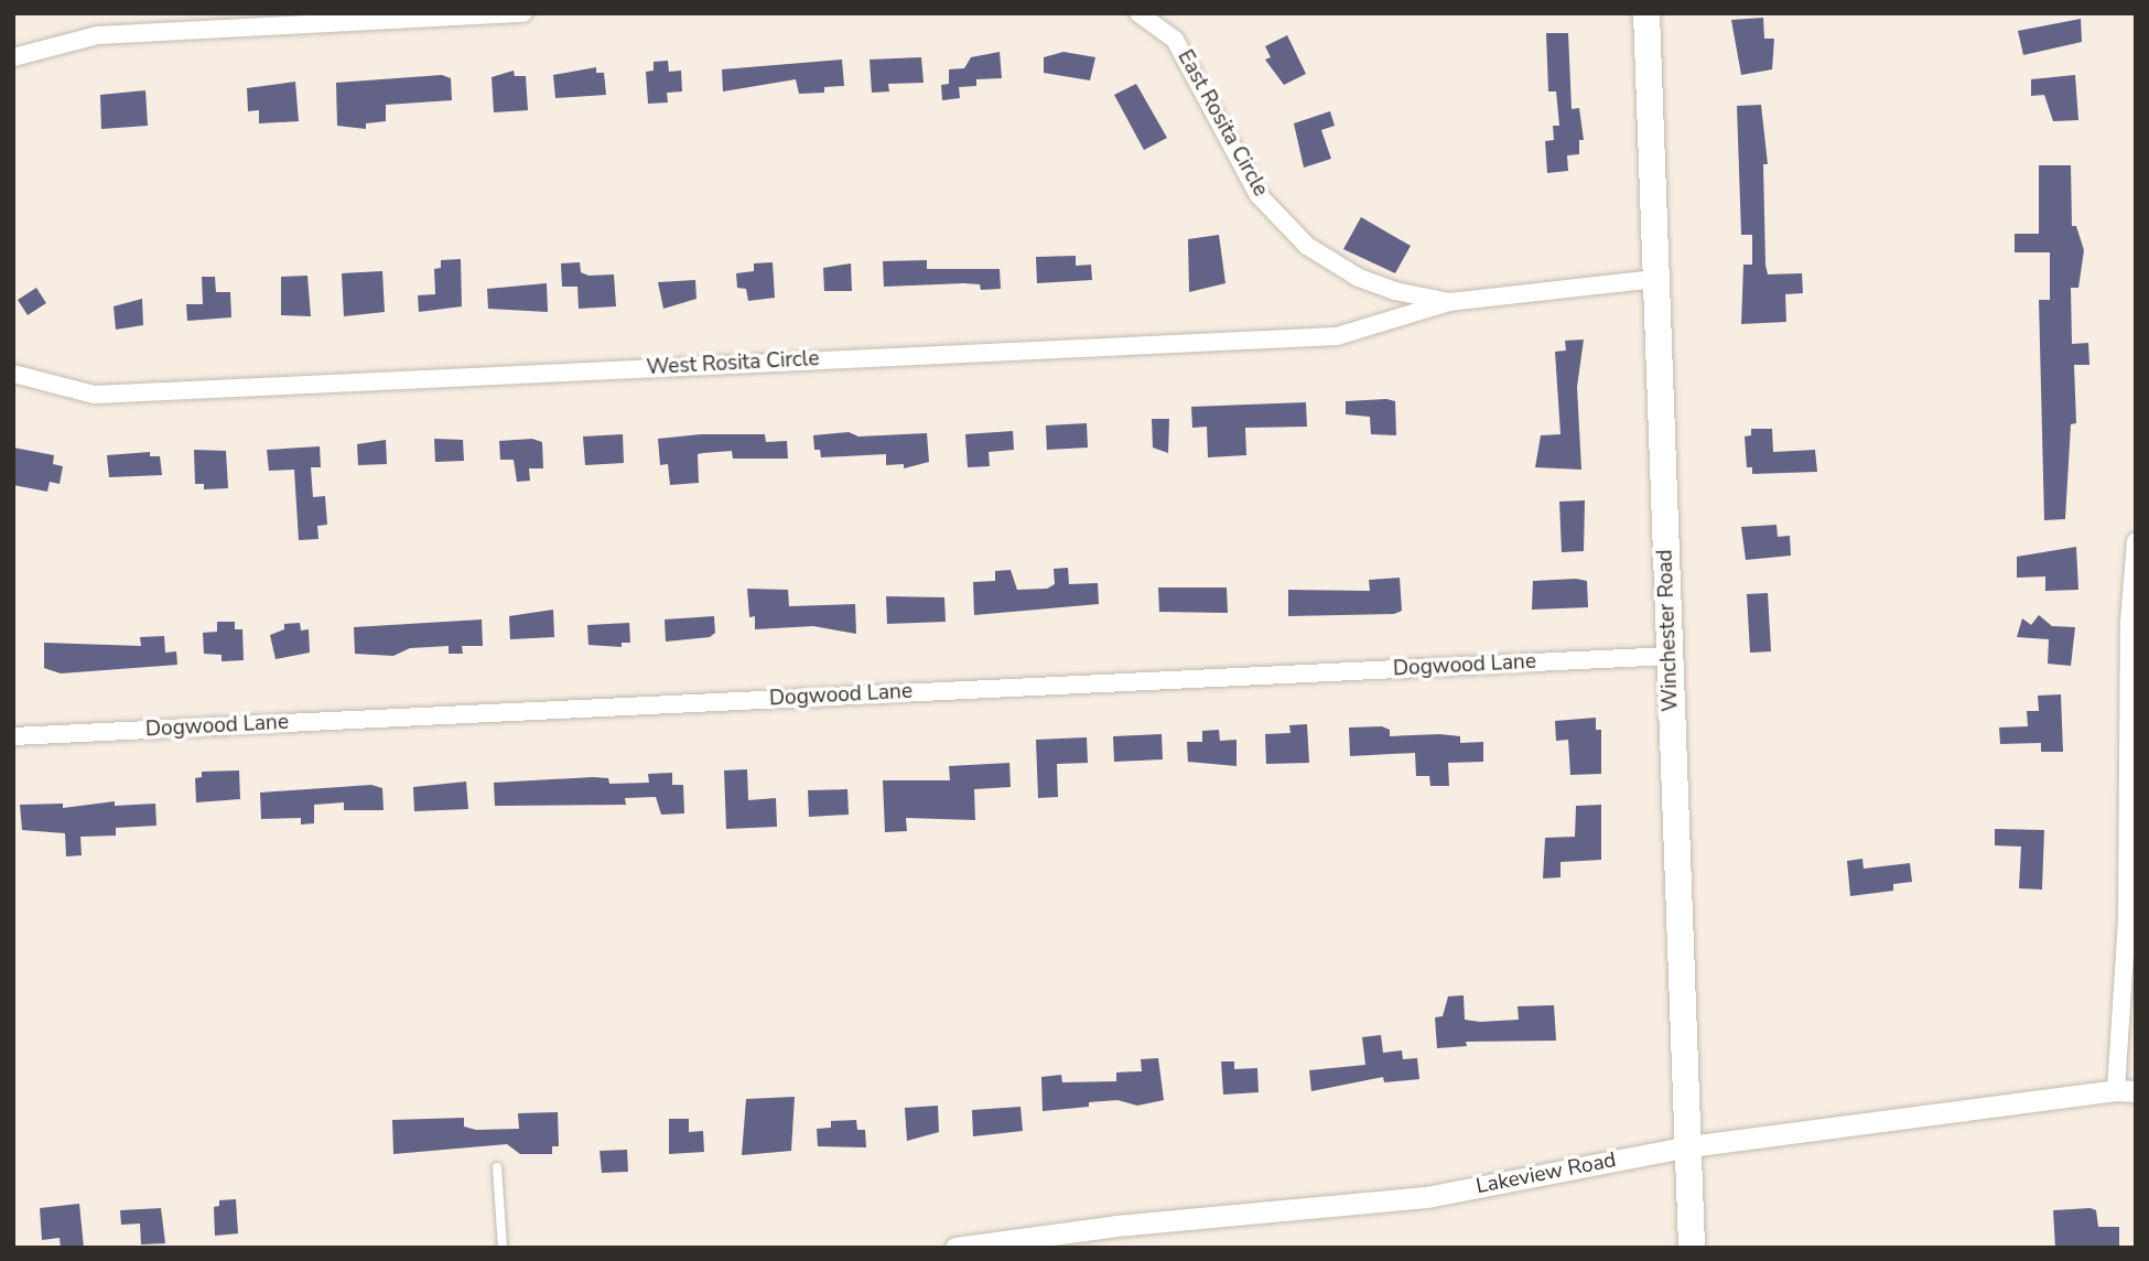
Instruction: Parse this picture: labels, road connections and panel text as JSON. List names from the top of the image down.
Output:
{
  "streets": {
    "main road": ["Winchester Road"],
    "street": [
      "East Rosita Circle",
      "West Rosita Circle",
      "Dogwood Lane",
      "Lakeview Road"
    ]
  },
  "crossings": [
    ["East Rosita Circle", "West Rosita Circle"],
    ["East Rosita Circle", "Winchester Road"],
    ["Winchester Road", "Dogwood Lane"],
    ["Winchester Road", "Lakeview Road"]
  ]
}
